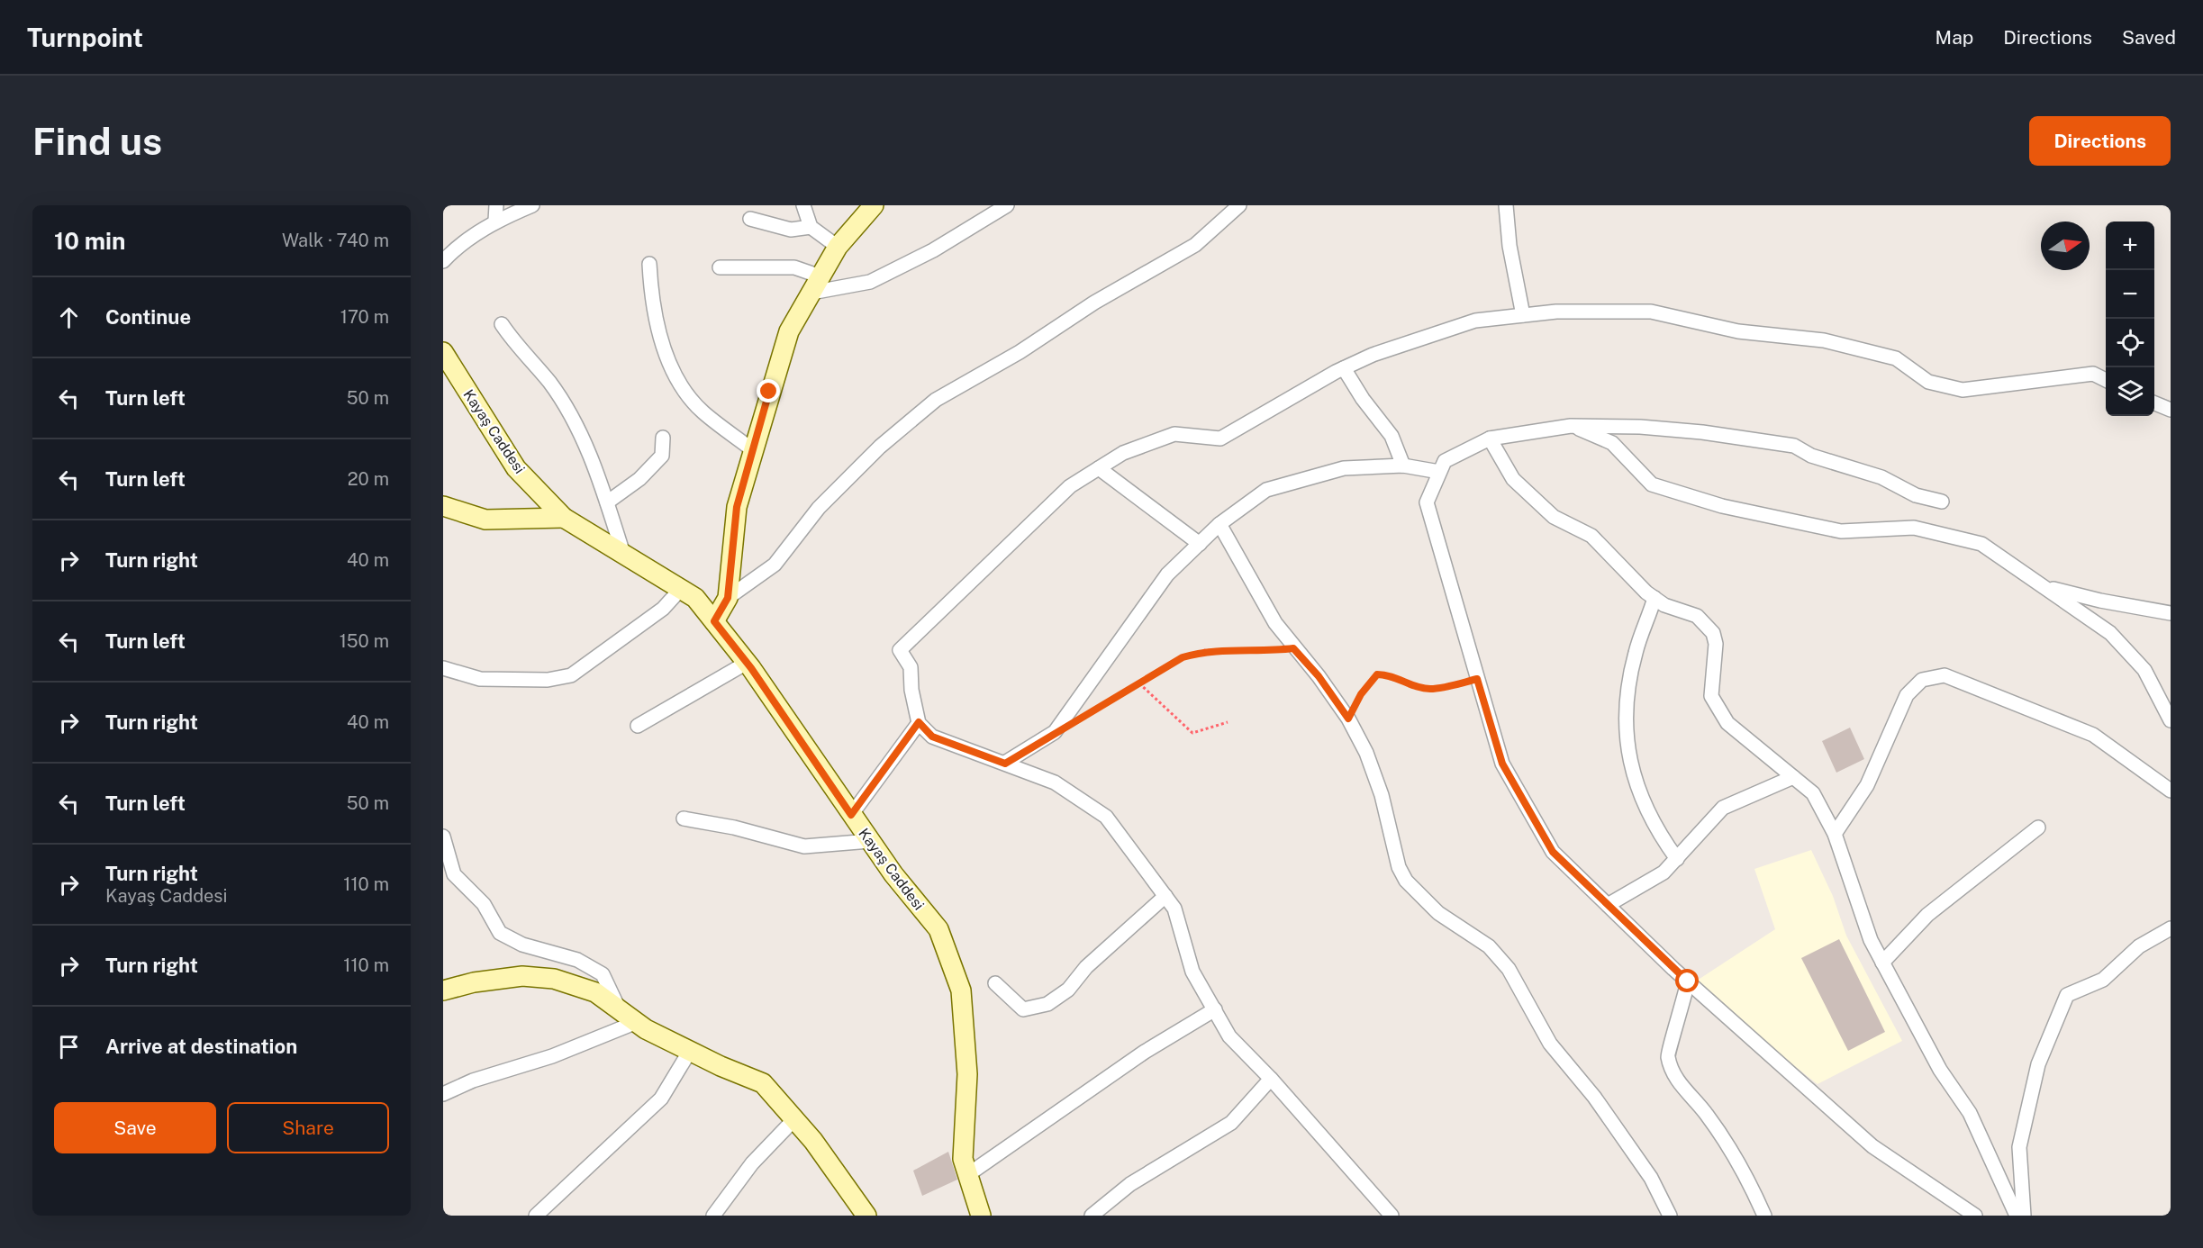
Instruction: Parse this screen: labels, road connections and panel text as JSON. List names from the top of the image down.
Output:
{
  "streets": {
    "street": ["Kayaş Caddesi"]
  },
  "north": "right",
  "page": {
    "header": "Turnpoint",
    "nav": ["Map", "Directions", "Saved"],
    "buttons": [
      "Directions",
      ["Save", "Share"]
    ],
    "title": "Find us",
    "heading": ["10 min", "Walk · 740 m"],
    "map_buttons": ["+", "−"],
    "list": [
      ["Continue", "170 m"],
      ["Turn left", "50 m"],
      ["Turn left", "20 m"],
      ["Turn right", "40 m"],
      ["Turn left", "150 m"],
      ["Turn right", "40 m"],
      ["Turn left", "50 m"],
      ["Turn right", "Kayaş Caddesi", "110 m"],
      ["Turn right", "110 m"],
      "Arrive at destination"
    ]
  }
}
